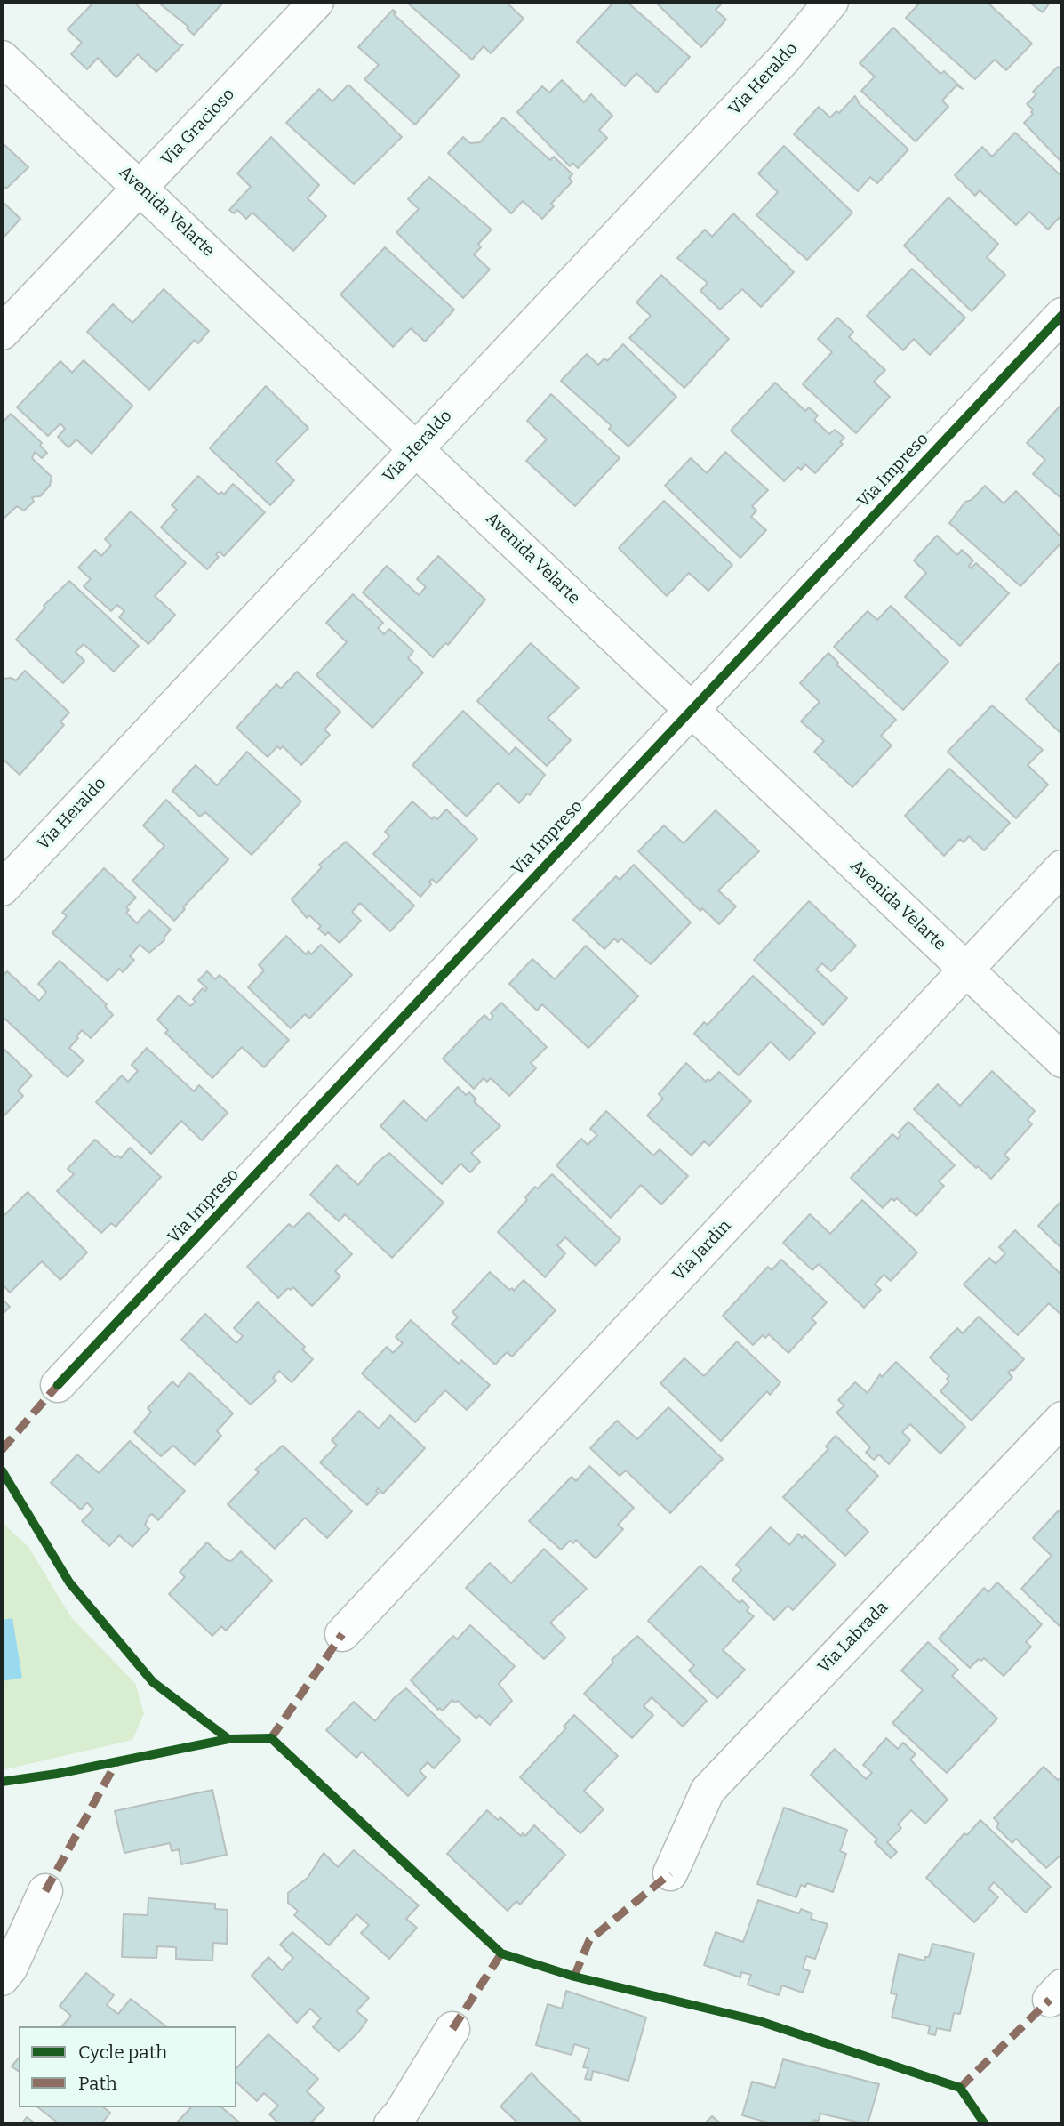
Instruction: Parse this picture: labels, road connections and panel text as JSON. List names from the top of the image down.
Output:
{
  "streets": {
    "street": [
      "Via Heraldo",
      "Via Gracioso",
      "Avenida Velarte",
      "Via Impreso",
      "Via Jardin",
      "Via Labrada"
    ]
  },
  "crossings": [
    ["Via Heraldo", "Avenida Velarte"],
    ["Via Gracioso", "Avenida Velarte"],
    ["Avenida Velarte", "Via Impreso"],
    ["Avenida Velarte", "Via Jardin"]
  ],
  "legend": ["Cycle path", "Path"]
}
